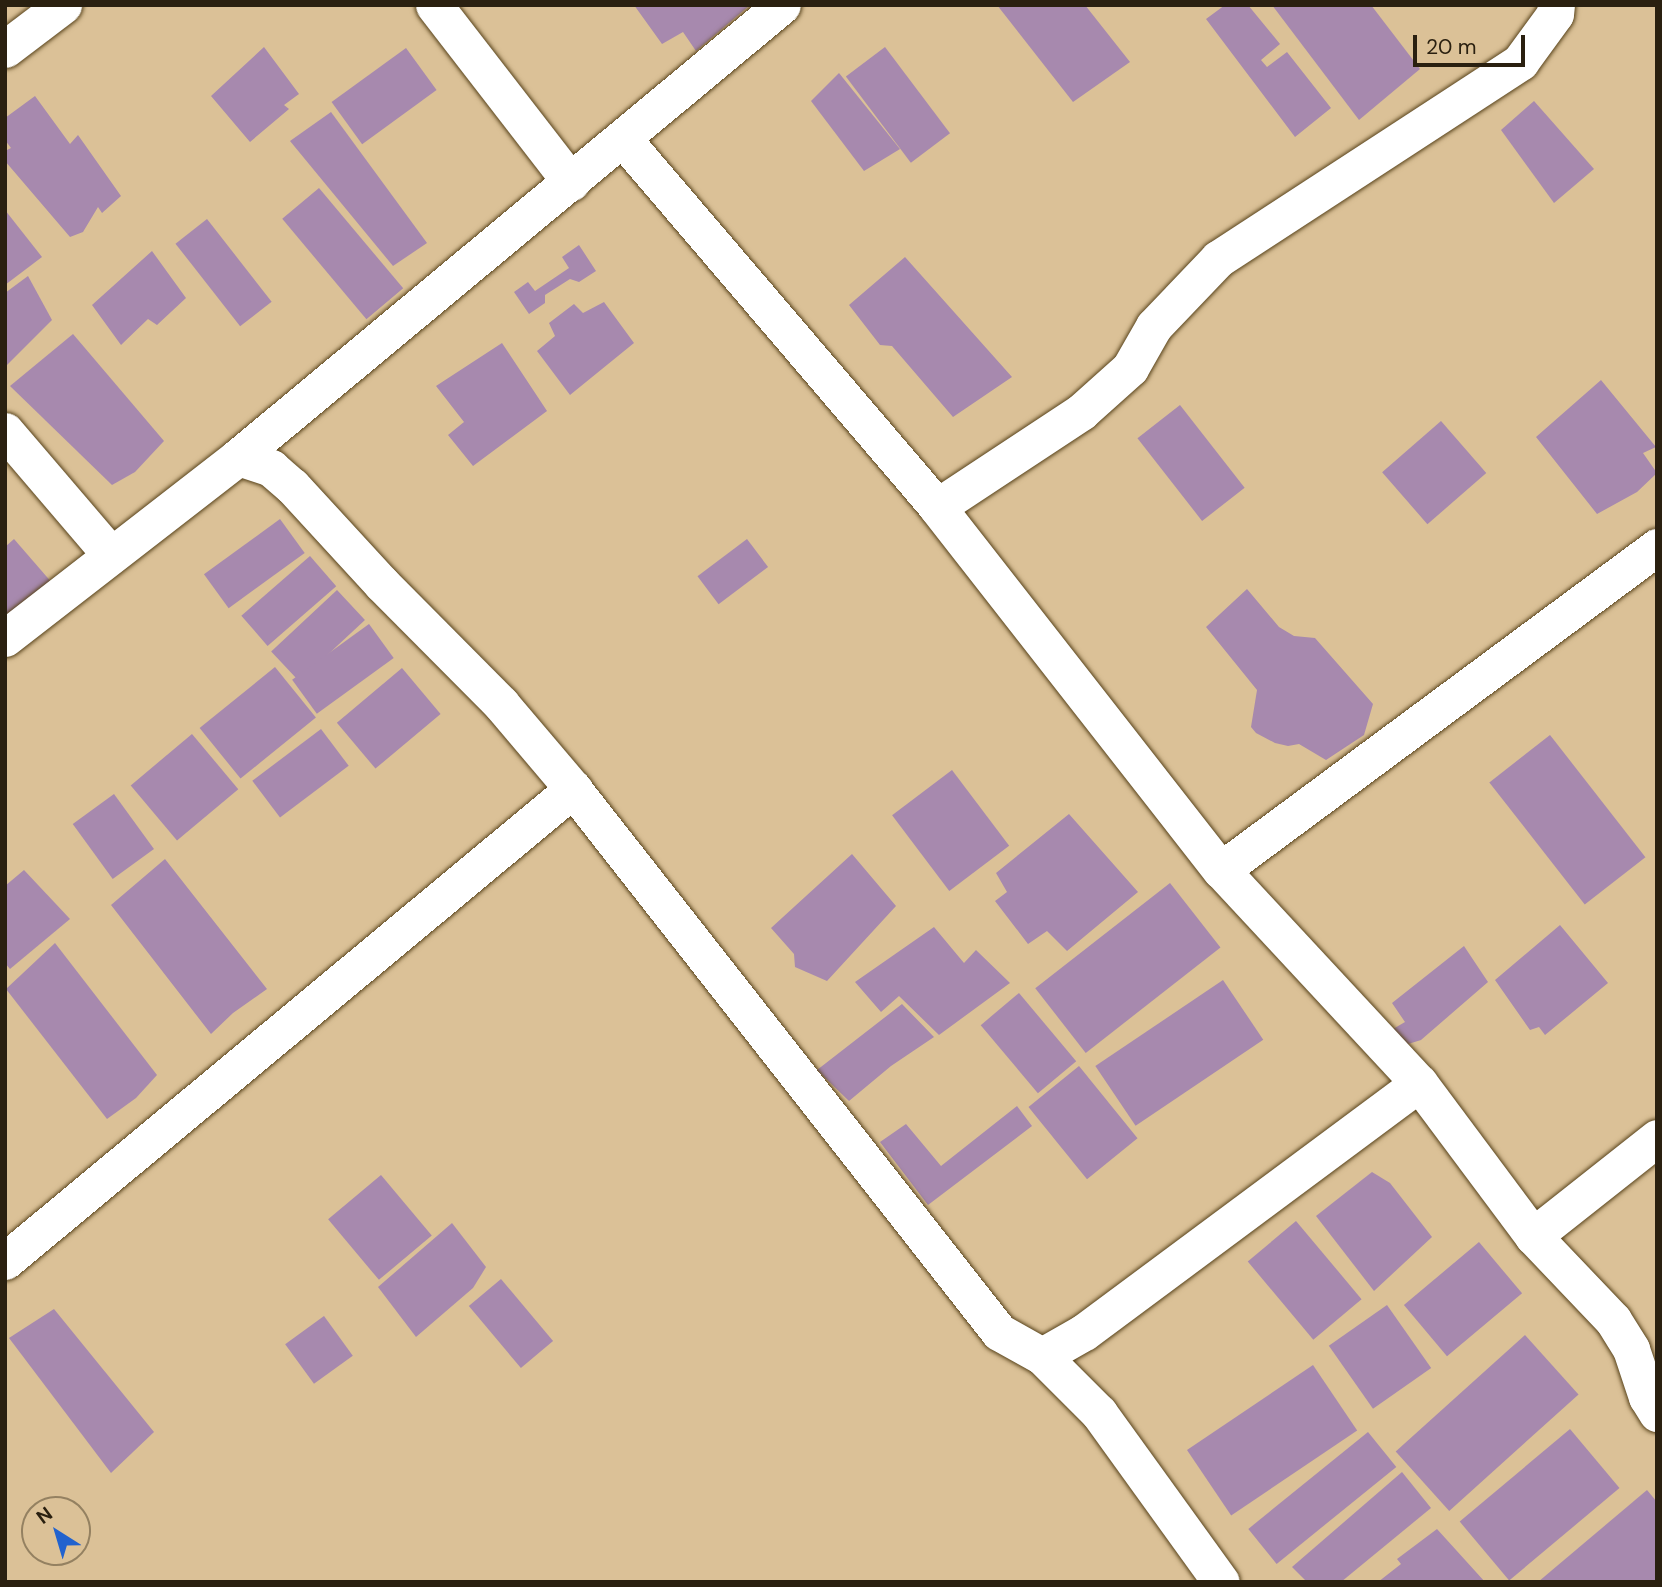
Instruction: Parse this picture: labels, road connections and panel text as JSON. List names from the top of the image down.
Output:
{
  "scale_bar": "20 m",
  "north": "top left"
}
